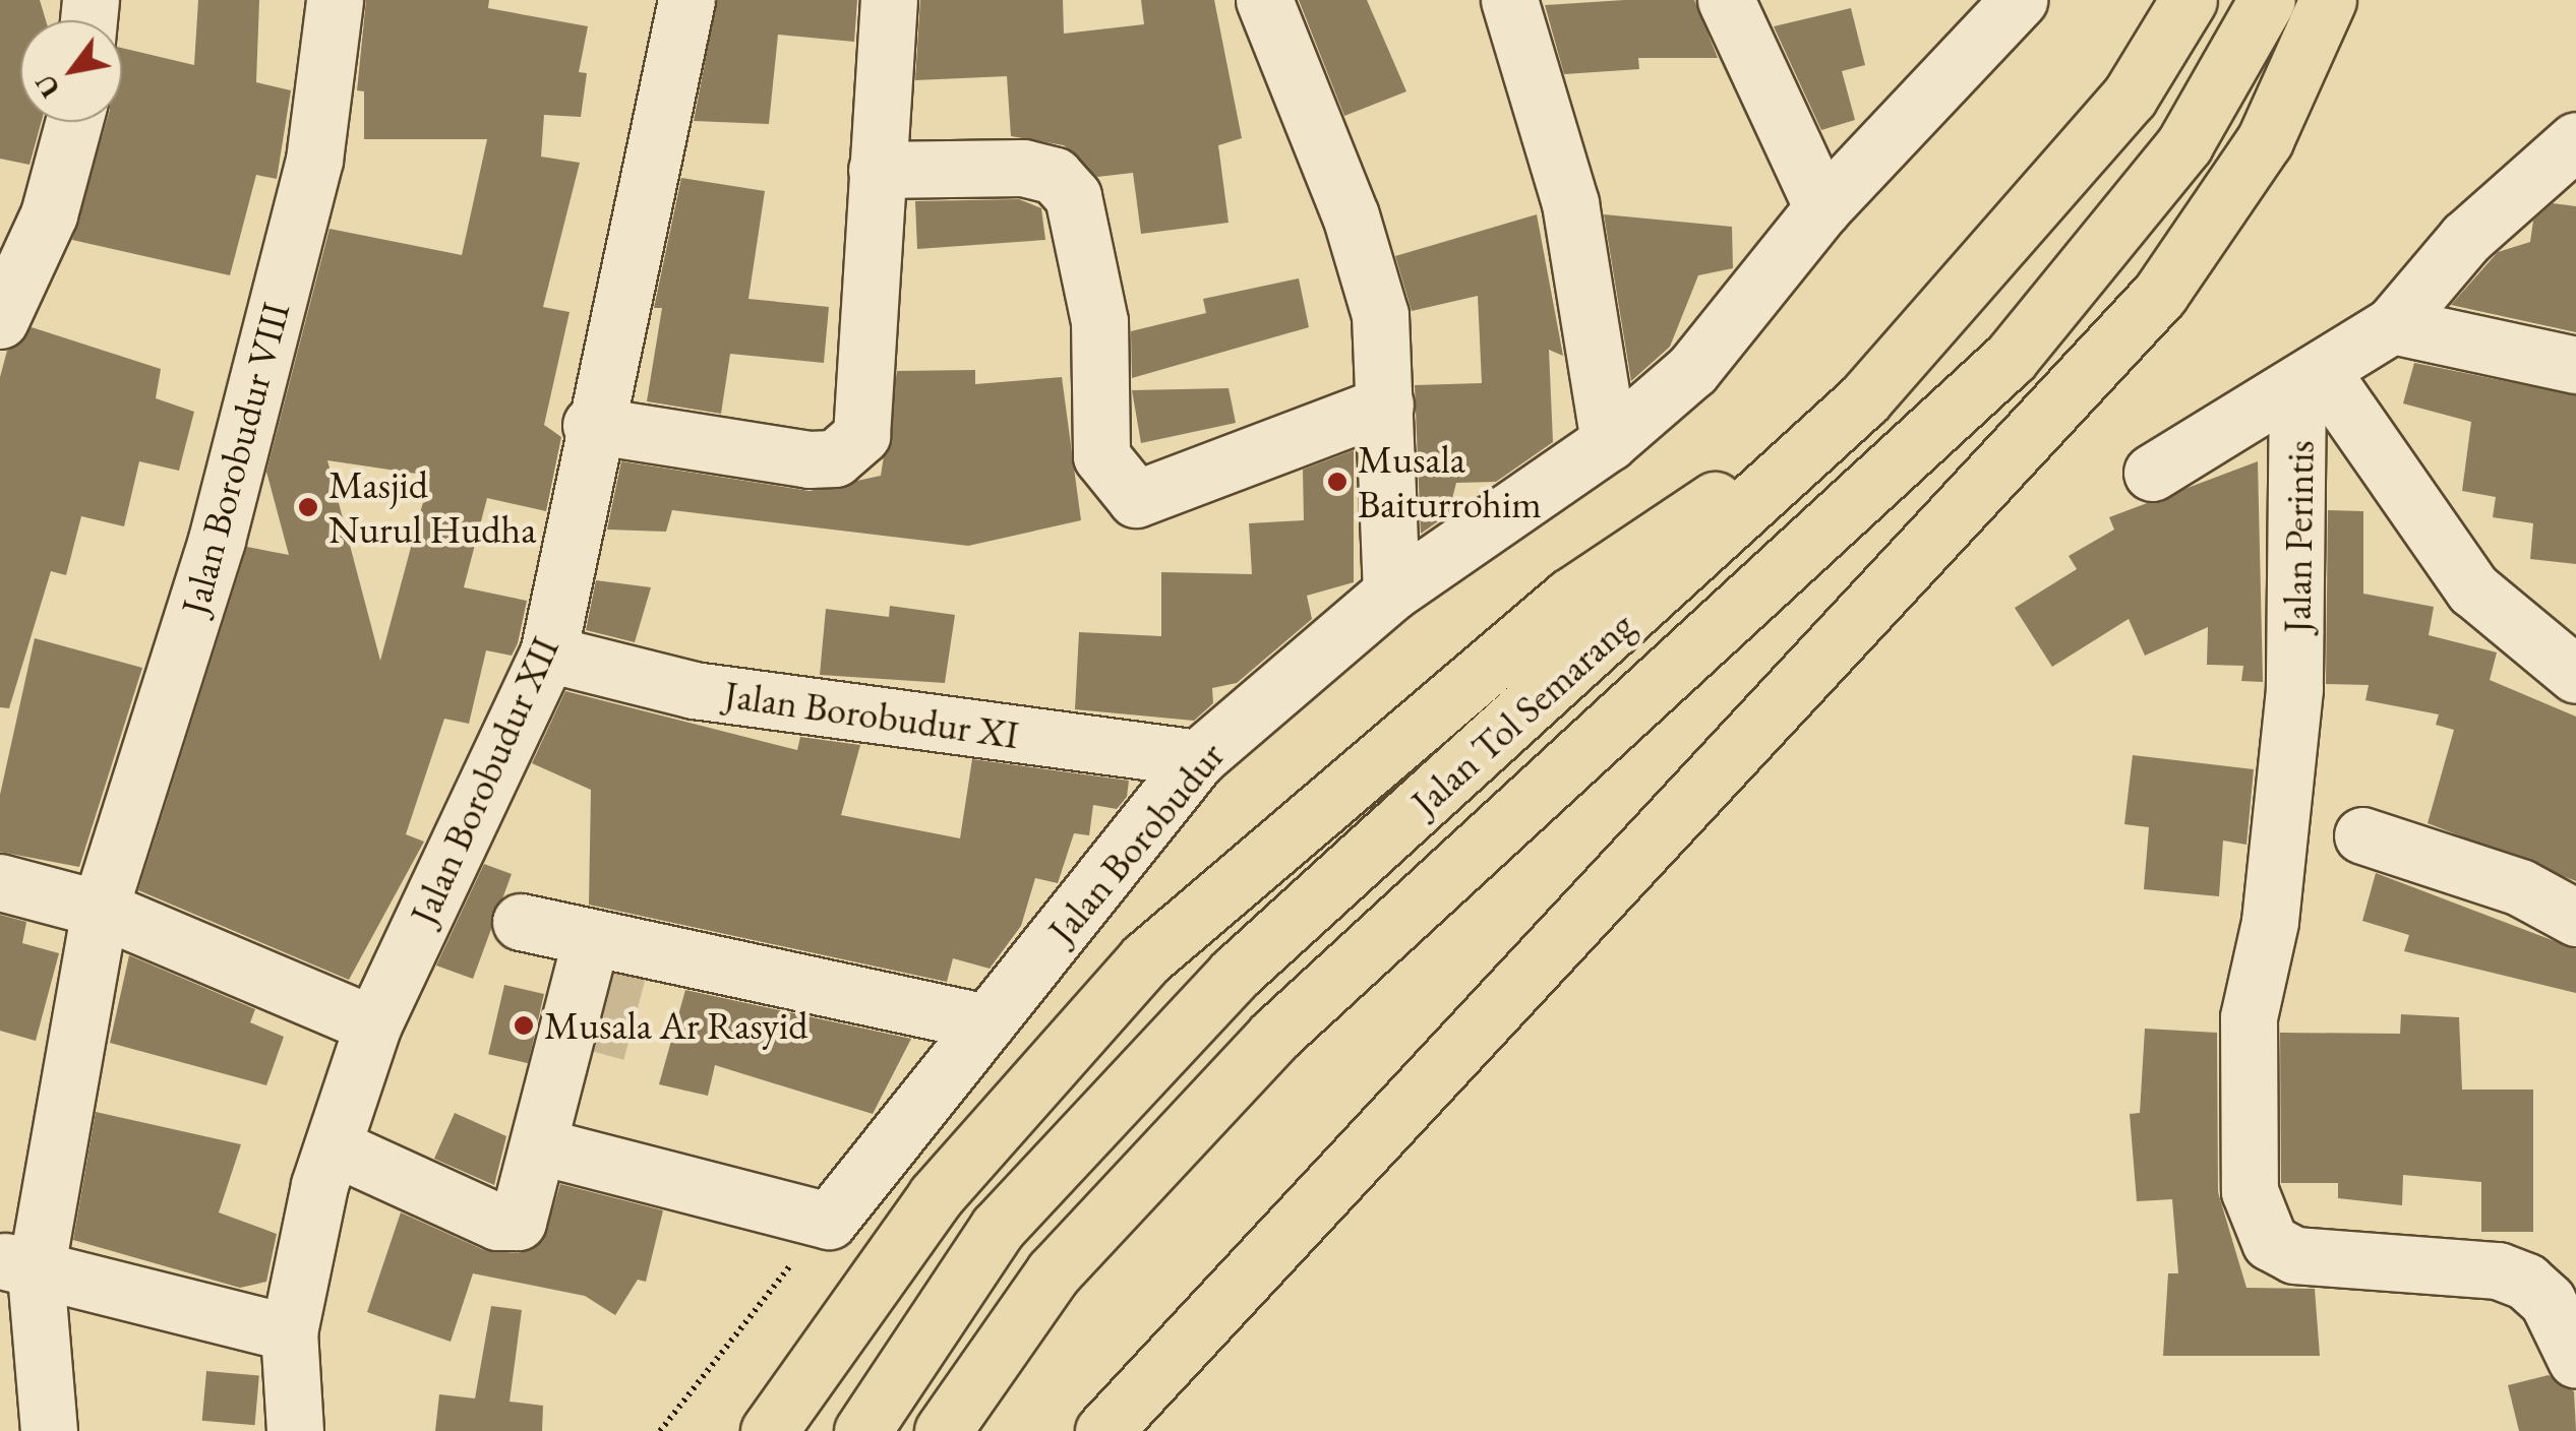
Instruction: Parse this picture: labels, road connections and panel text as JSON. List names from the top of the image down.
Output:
{
  "streets": {
    "highway": ["Jalan Tol Semarang"],
    "street": [
      "Jalan Borobudur VIII",
      "Jalan Perintis",
      "Jalan Borobudur XI",
      "Jalan Borobudur XII",
      "Jalan Borobudur"
    ]
  },
  "crossings": [
    ["Jalan Borobudur XI", "Jalan Borobudur XII"],
    ["Jalan Borobudur XI", "Jalan Borobudur"]
  ],
  "places": ["Musala Baiturrohim", "Masjid Nurul Hudha", "Musala Ar Rasyid"],
  "north": "bottom left"
}
